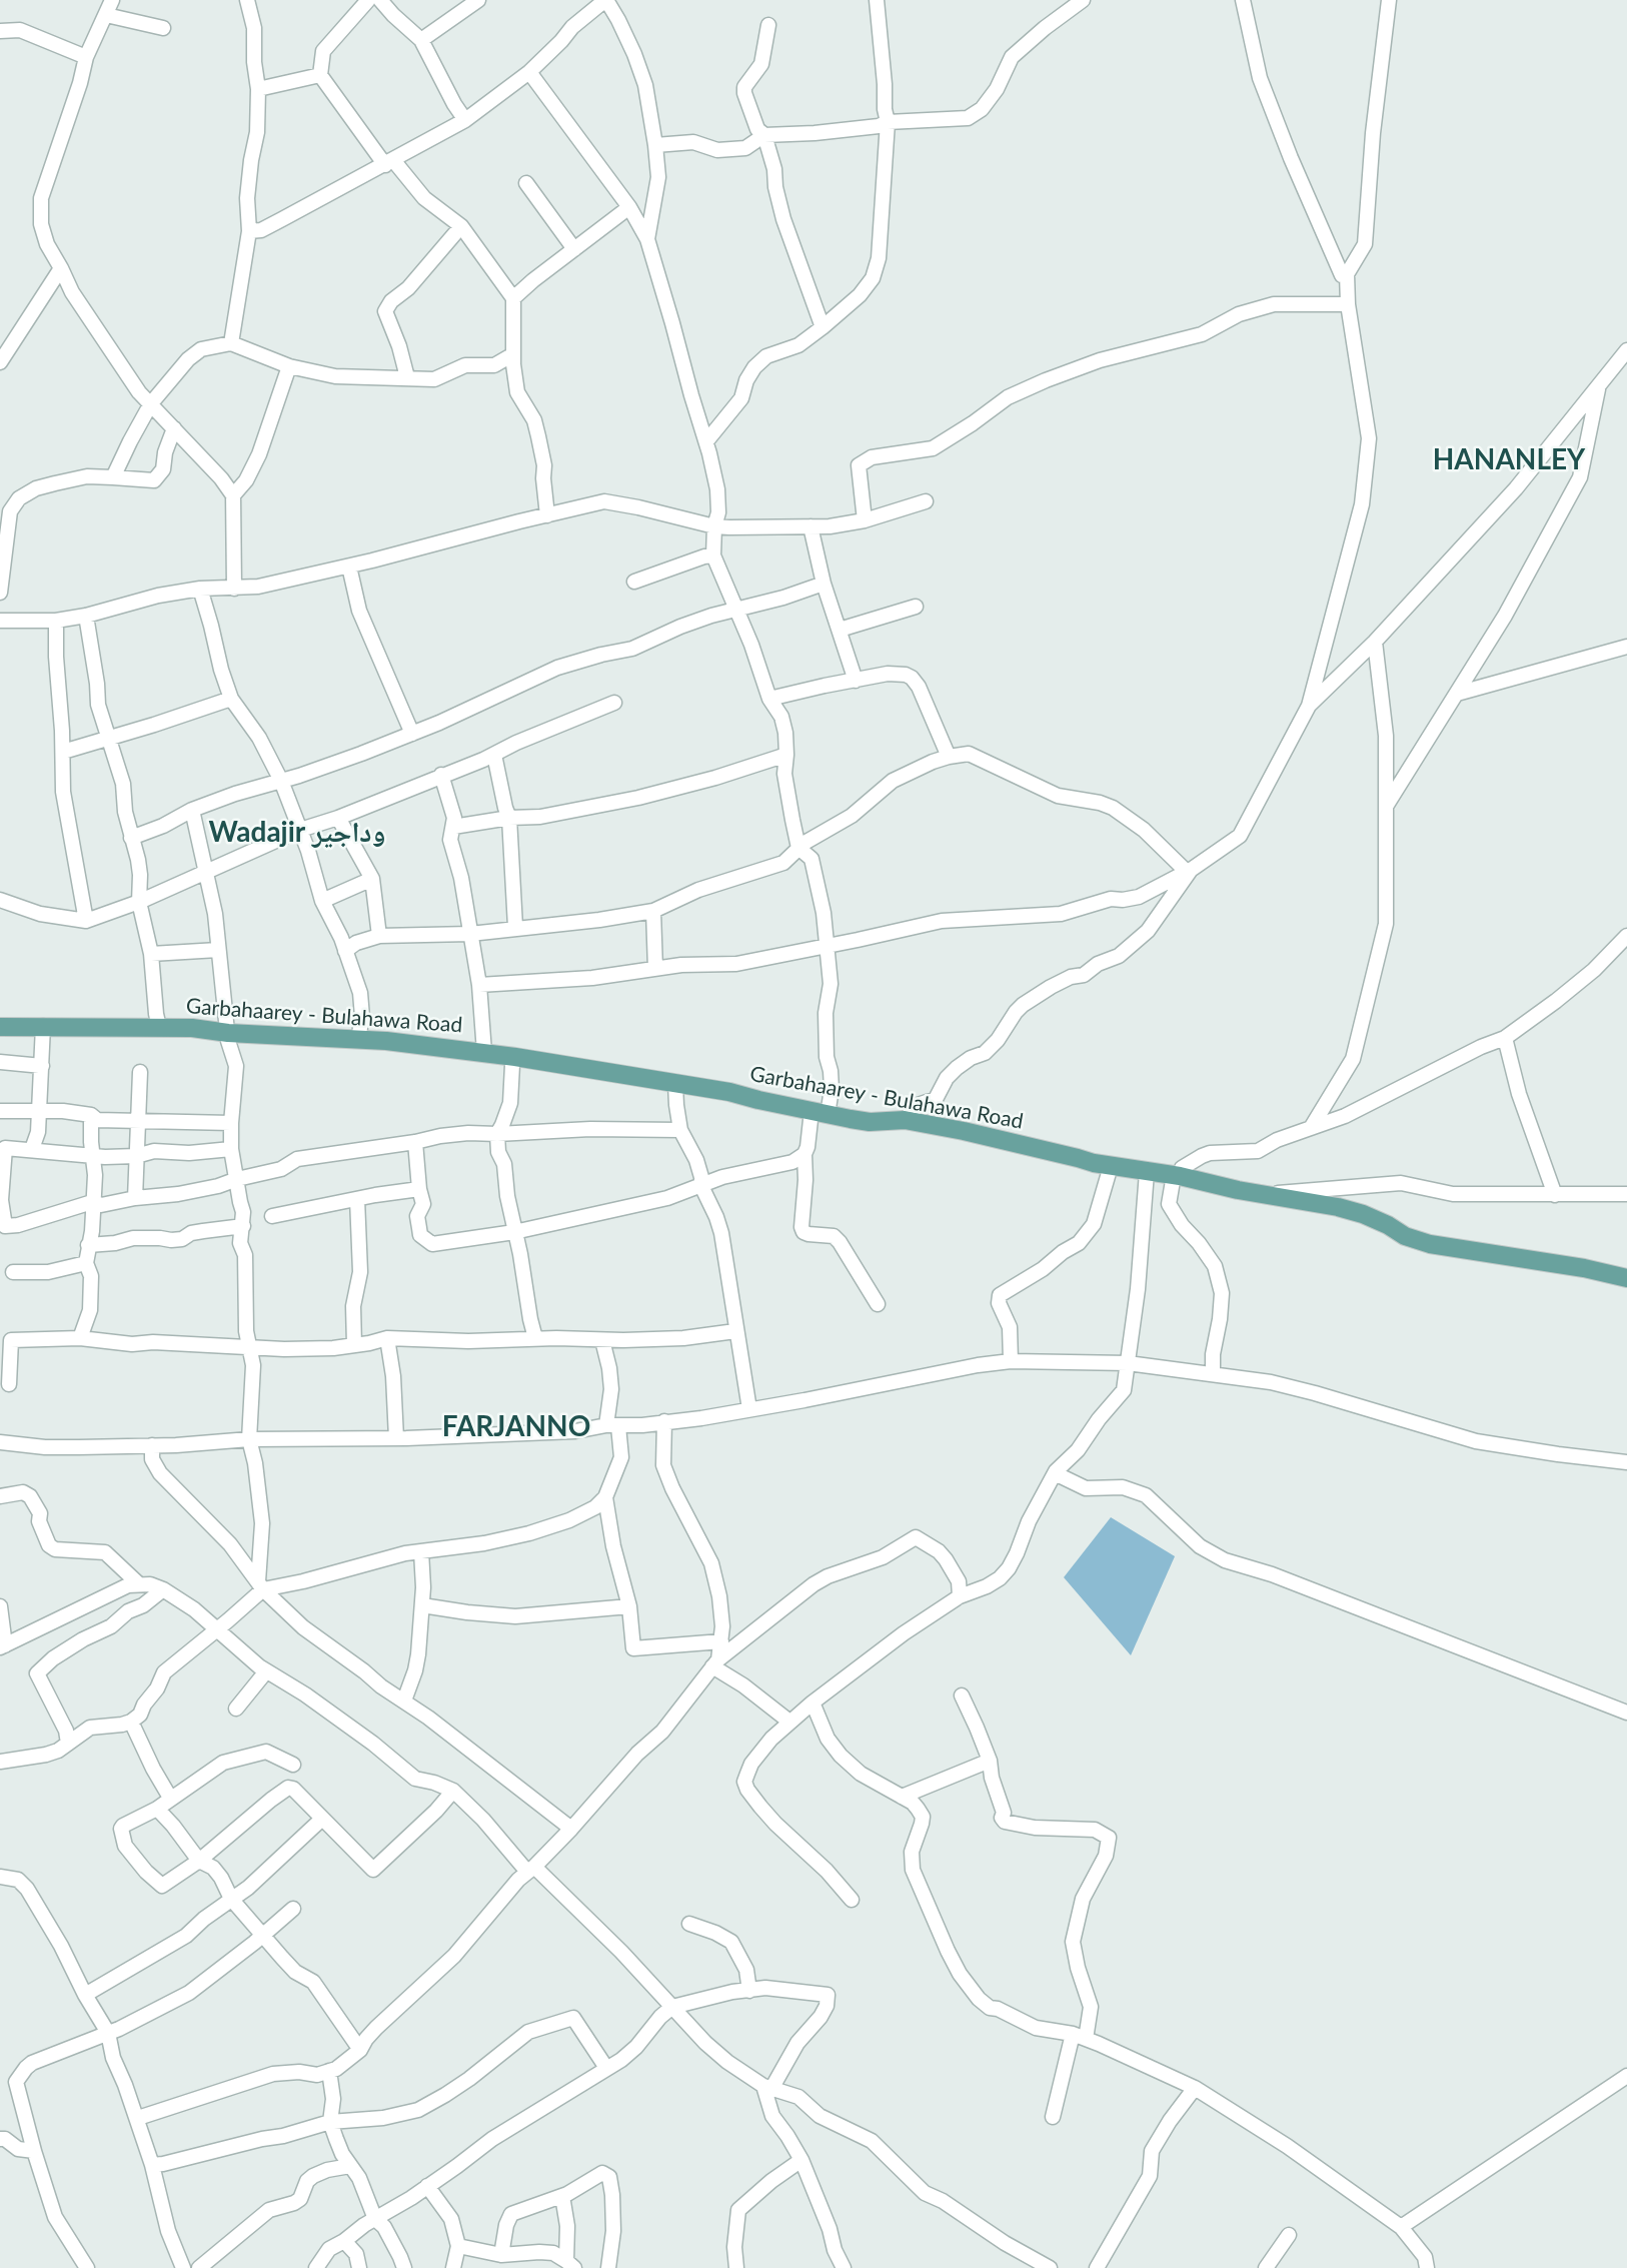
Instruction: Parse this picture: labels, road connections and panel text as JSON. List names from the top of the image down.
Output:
{
  "streets": {
    "main road": ["Garbahaarey - Bulahawa Road"]
  },
  "districts": ["HANANLEY", "Wadajir وداجير", "FARJANNO"]
}
